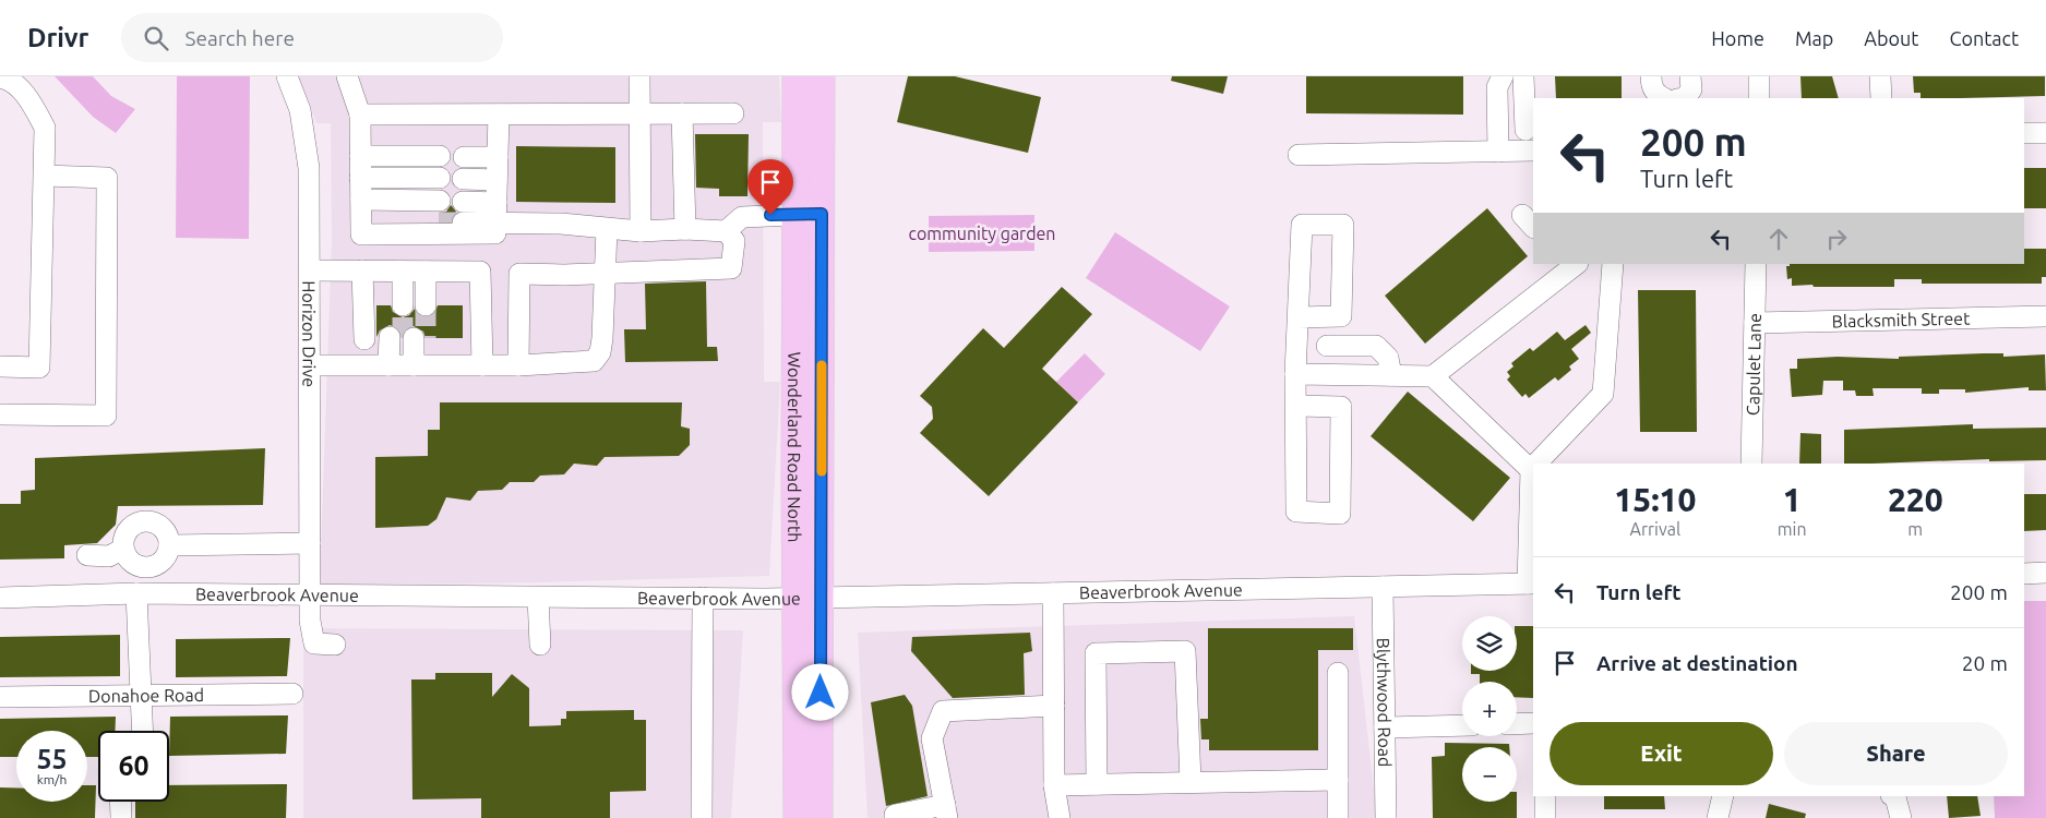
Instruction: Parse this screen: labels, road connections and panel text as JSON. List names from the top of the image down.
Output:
{
  "streets": {
    "main road": ["Wonderland Road North"],
    "street": [
      "Blacksmith Street",
      "Horizon Drive",
      "Capulet Lane",
      "Beaverbrook Avenue",
      "Donahoe Road",
      "Blythwood Road"
    ]
  },
  "crossings": [
    ["Blacksmith Street", "Capulet Lane"],
    ["Horizon Drive", "Beaverbrook Avenue"],
    ["Wonderland Road North", "Beaverbrook Avenue"],
    ["Beaverbrook Avenue", "Blythwood Road"]
  ],
  "parks": ["community garden"],
  "page": {
    "header": "Drivr",
    "search": "Search here",
    "nav": [
      "Home",
      "Map",
      "About",
      "Contact"
    ],
    "turn": ["200 m", "Turn left"],
    "eta": [
      "15:10",
      "Arrival",
      "1",
      "min",
      "220",
      "m"
    ],
    "list": [
      {
        "name": "Turn left",
        "value": "200 m"
      },
      {
        "name": "Arrive at destination",
        "value": "20 m"
      }
    ],
    "map_buttons": ["+", "−"],
    "buttons": ["Exit", "Share"],
    "speed": "55 km/h",
    "limit": "60"
  }
}
